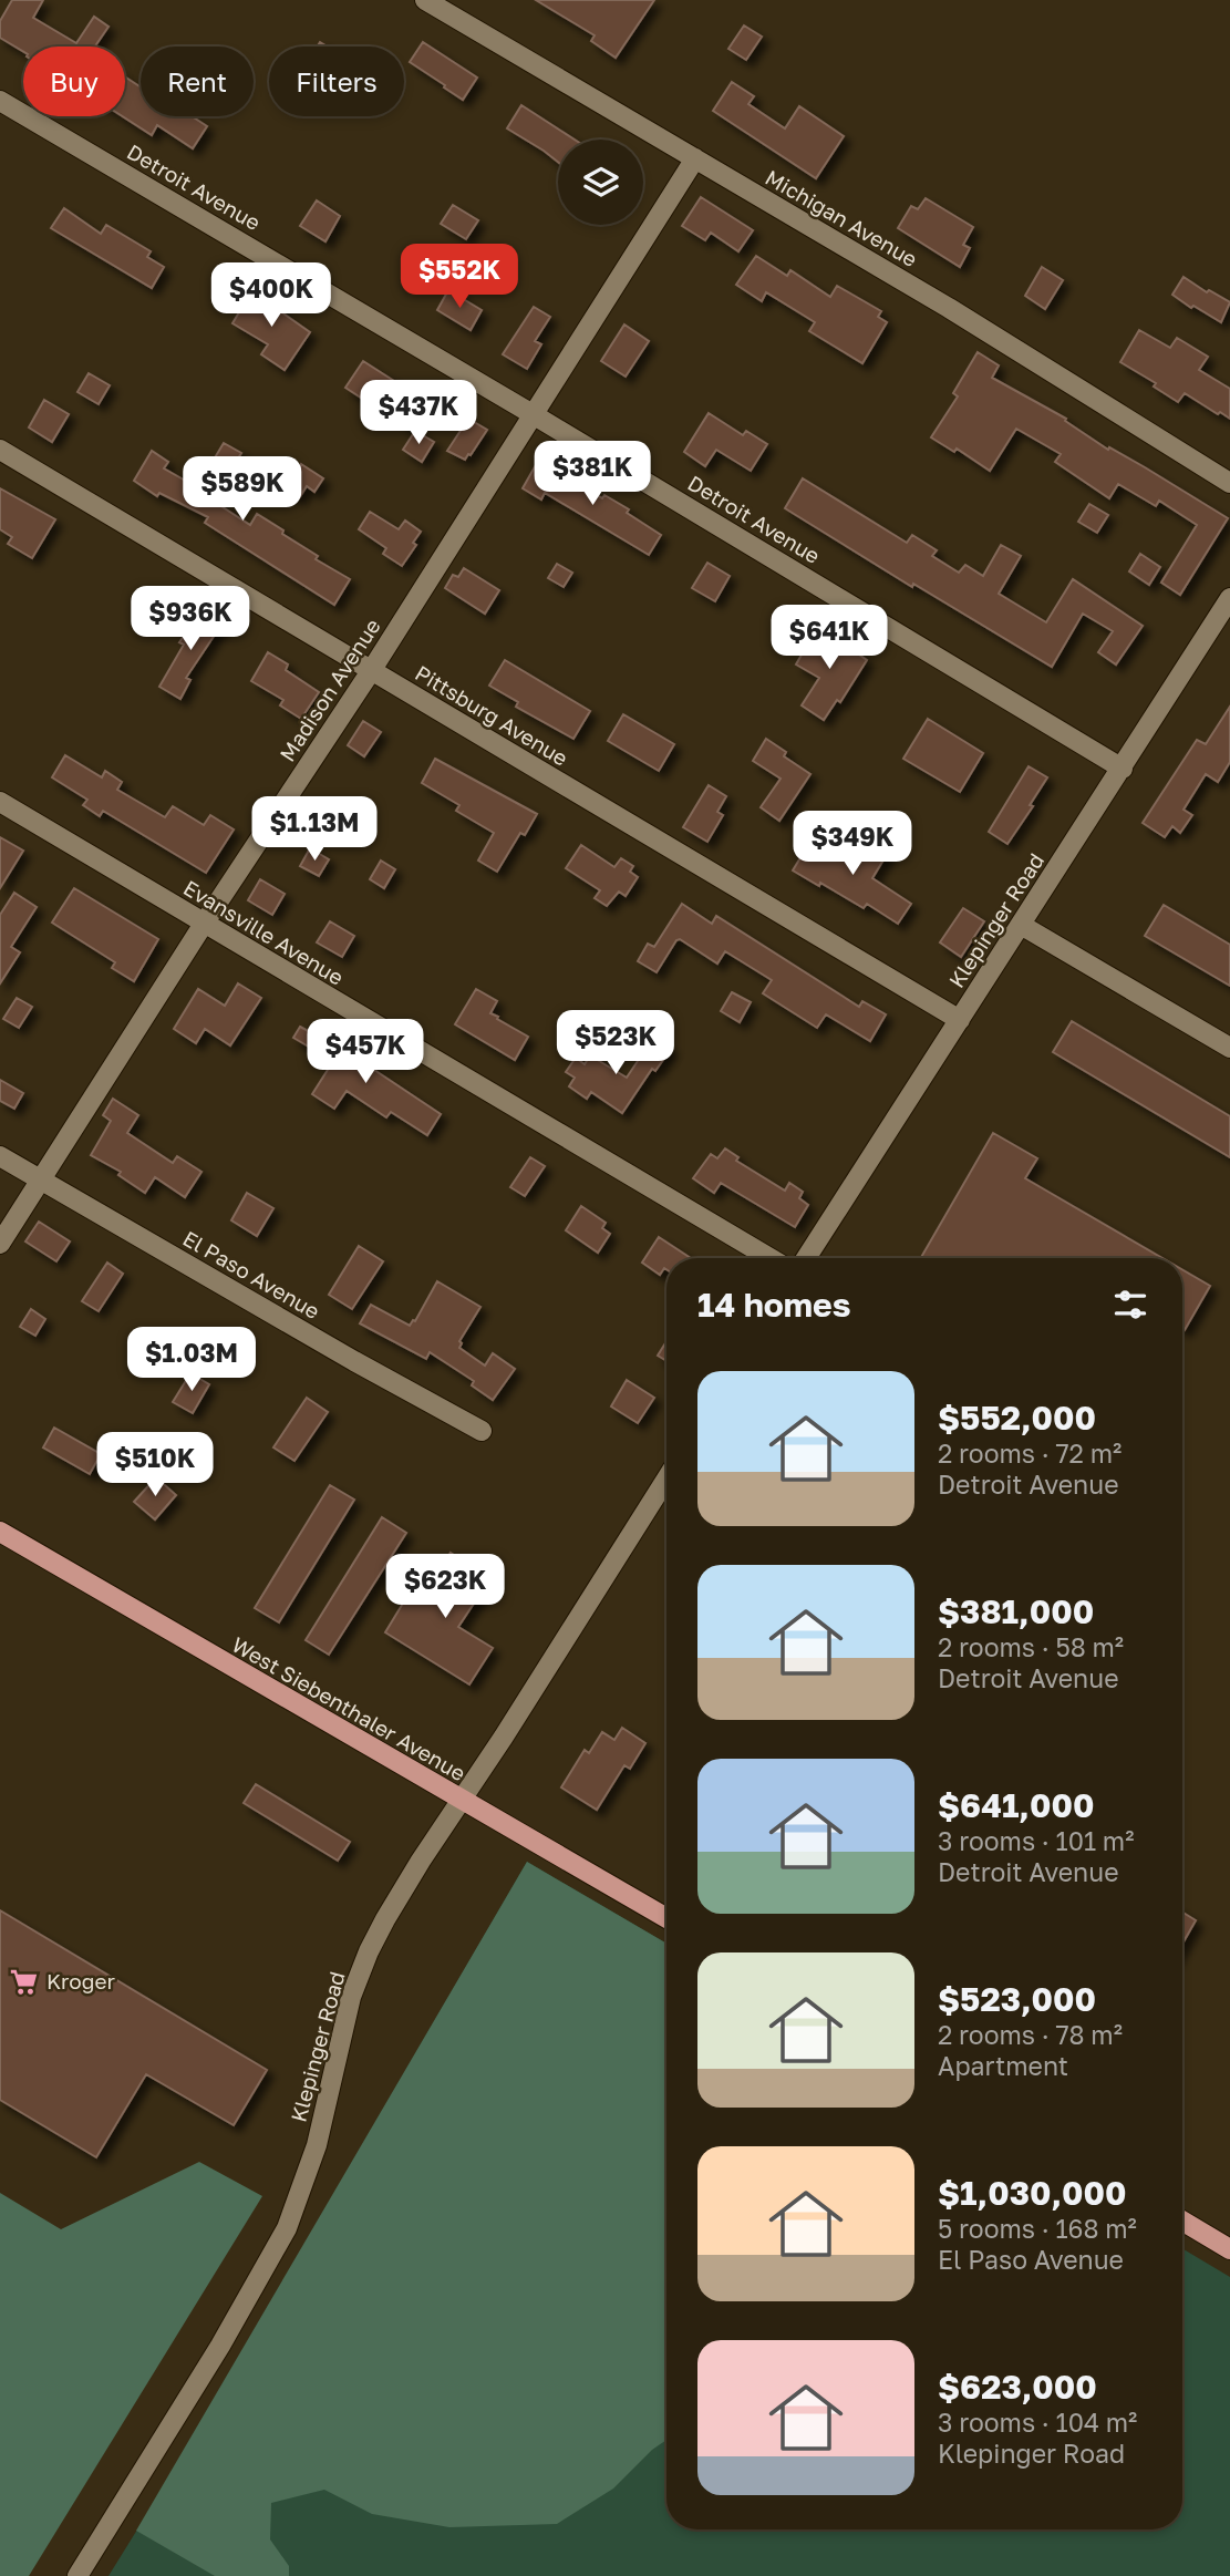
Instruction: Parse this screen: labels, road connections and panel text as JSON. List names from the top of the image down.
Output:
{
  "streets": {
    "main road": ["West Siebenthaler Avenue"],
    "street": [
      "Detroit Avenue",
      "Michigan Avenue",
      "Madison Avenue",
      "Pittsburg Avenue",
      "Klepinger Road",
      "Evansville Avenue",
      "El Paso Avenue"
    ]
  },
  "crossings": [
    ["Detroit Avenue", "Madison Avenue"],
    ["Detroit Avenue", "Klepinger Road"],
    ["Michigan Avenue", "Madison Avenue"],
    ["Madison Avenue", "Pittsburg Avenue"],
    ["Madison Avenue", "Evansville Avenue"],
    ["Madison Avenue", "El Paso Avenue"],
    ["Pittsburg Avenue", "Klepinger Road"],
    ["Klepinger Road", "West Siebenthaler Avenue"]
  ],
  "places": {
    "supermarket": ["Kroger"]
  },
  "page": {
    "chip": ["Buy", "Rent", "Filters"],
    "price": [
      "$552K",
      "$400K",
      "$437K",
      "$381K",
      "$589K",
      "$936K",
      "$641K",
      "$1.13M",
      "$349K",
      "$523K",
      "$457K",
      "$1.03M",
      "$510K",
      "$623K"
    ],
    "heading": "14 homes",
    "list": [
      {
        "name": "$552,000",
        "note": "2 rooms · 72 m² · Detroit Avenue"
      },
      {
        "name": "$381,000",
        "note": "2 rooms · 58 m² · Detroit Avenue"
      },
      {
        "name": "$641,000",
        "note": "3 rooms · 101 m² · Detroit Avenue"
      },
      {
        "name": "$523,000",
        "note": "2 rooms · 78 m² · Apartment"
      },
      {
        "name": "$1,030,000",
        "note": "5 rooms · 168 m² · El Paso Avenue"
      },
      {
        "name": "$623,000",
        "note": "3 rooms · 104 m² · Klepinger Road"
      }
    ]
  }
}
